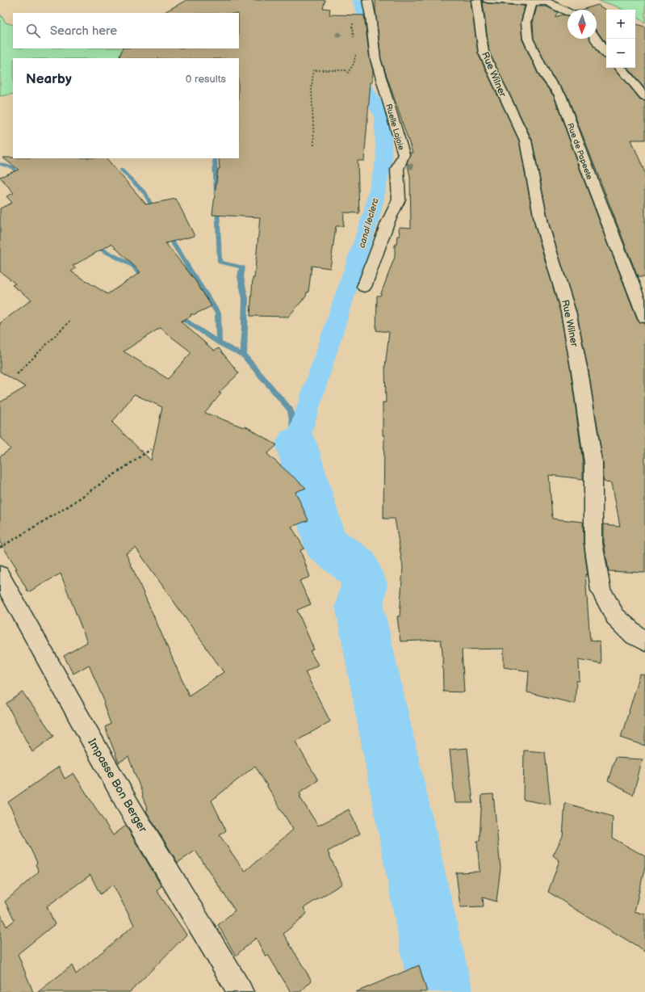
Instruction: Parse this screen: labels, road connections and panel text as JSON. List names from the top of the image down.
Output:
{
  "streets": {
    "street": [
      "Rue Wilner",
      "Ruelle Lajoie",
      "Rue de Papeete",
      "Impasse Bon Berger"
    ]
  },
  "water": ["canal leclerc"],
  "north": "bottom",
  "page": {
    "map_buttons": ["+", "−"],
    "search": "Search here",
    "heading": ["Nearby", "0 results"]
  }
}
